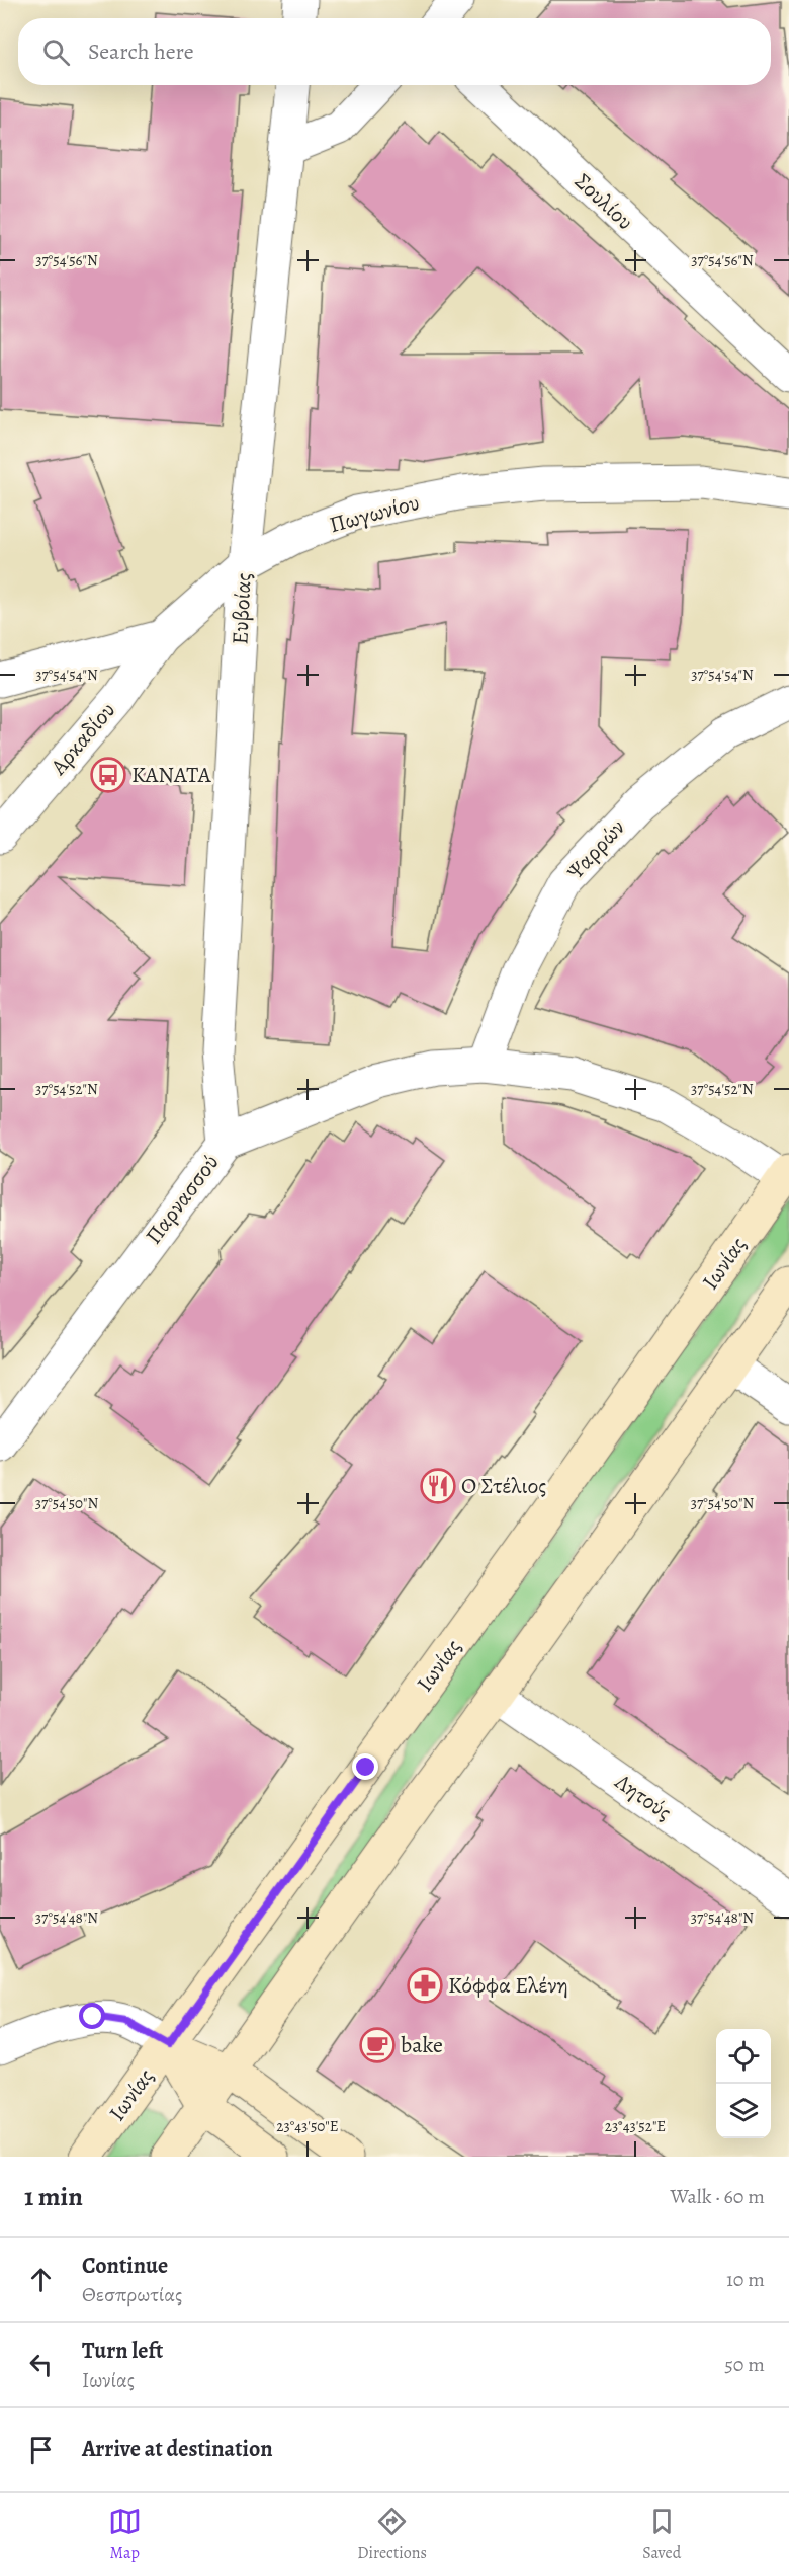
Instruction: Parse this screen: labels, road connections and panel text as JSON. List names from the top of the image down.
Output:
{
  "streets": {
    "street": [
      "Σουλίου",
      "Πωγωνίου",
      "Ευβοίας",
      "Αρκαδίου",
      "Ψαρρών",
      "Παρνασσού",
      "Ιωνίας",
      "Λητούς"
    ]
  },
  "crossings": [
    ["Πωγωνίου", "Ευβοίας"],
    ["Πωγωνίου", "Αρκαδίου"],
    ["Ευβοίας", "Παρνασσού"],
    ["Ψαρρών", "Παρνασσού"],
    ["Παρνασσού", "Ιωνίας"]
  ],
  "places": {
    "bus stop": ["ΚΑΝΑΤΑ"],
    "restaurant": ["Ο Στέλιος"],
    "pharmacy": ["Κόφφα Ελένη"],
    "cafe": ["bake"]
  },
  "page": {
    "search": "Search here",
    "heading": ["1 min", "Walk · 60 m"],
    "list": [
      ["Continue", "Θεσπρωτίας", "10 m"],
      ["Turn left", "Ιωνίας", "50 m"],
      "Arrive at destination"
    ],
    "nav": ["Map", "Directions", "Saved"]
  },
  "coordinates": [
    "37°54'56\"N",
    "37°54'54\"N",
    "37°54'52\"N",
    "37°54'50\"N",
    "37°54'48\"N",
    "23°43'50\"E",
    "23°43'52\"E"
  ]
}
